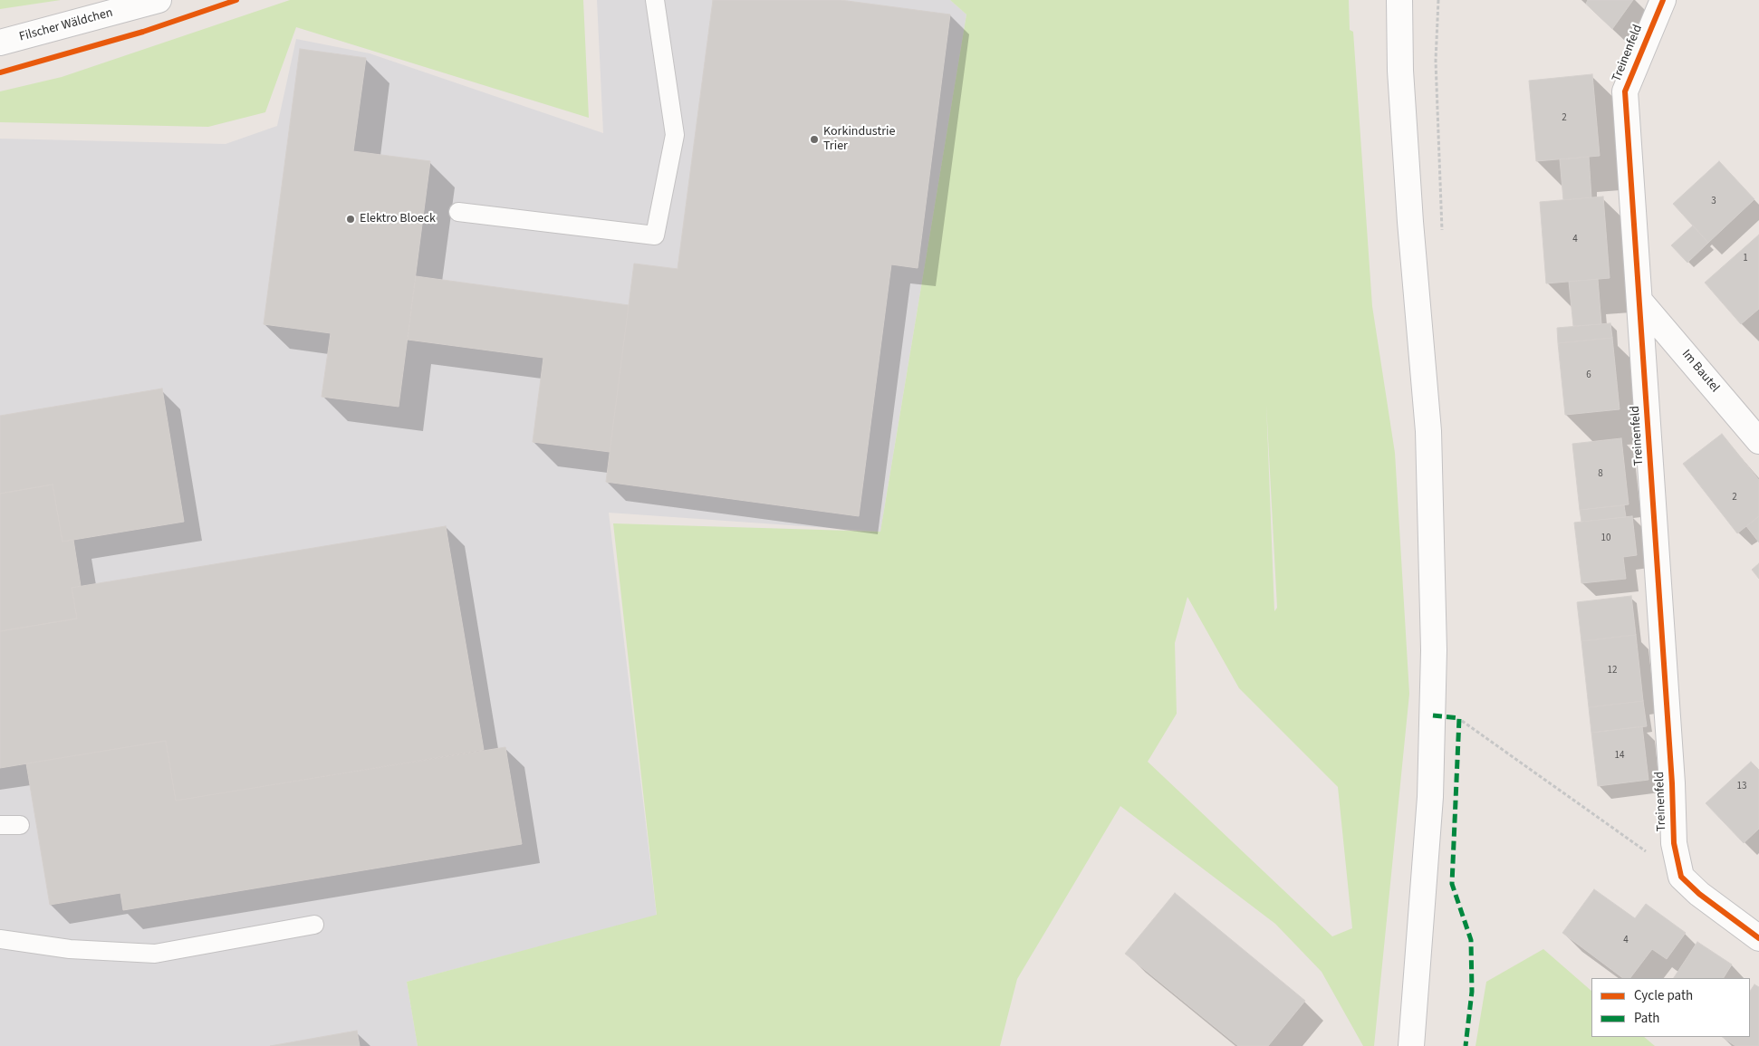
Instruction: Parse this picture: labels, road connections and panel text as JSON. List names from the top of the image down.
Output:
{
  "streets": {
    "main road": ["Filscher Wäldchen", "Treinenfeld", "Im Bautel"]
  },
  "crossings": [
    ["Treinenfeld", "Im Bautel"]
  ],
  "places": ["Korkindustrie Trier", "Elektro Bloeck"],
  "house_numbers": [
    "2",
    "3",
    "4",
    "1",
    "6",
    "8",
    "2",
    "10",
    "12",
    "14",
    "13",
    "4"
  ],
  "legend": ["Cycle path", "Path"]
}
